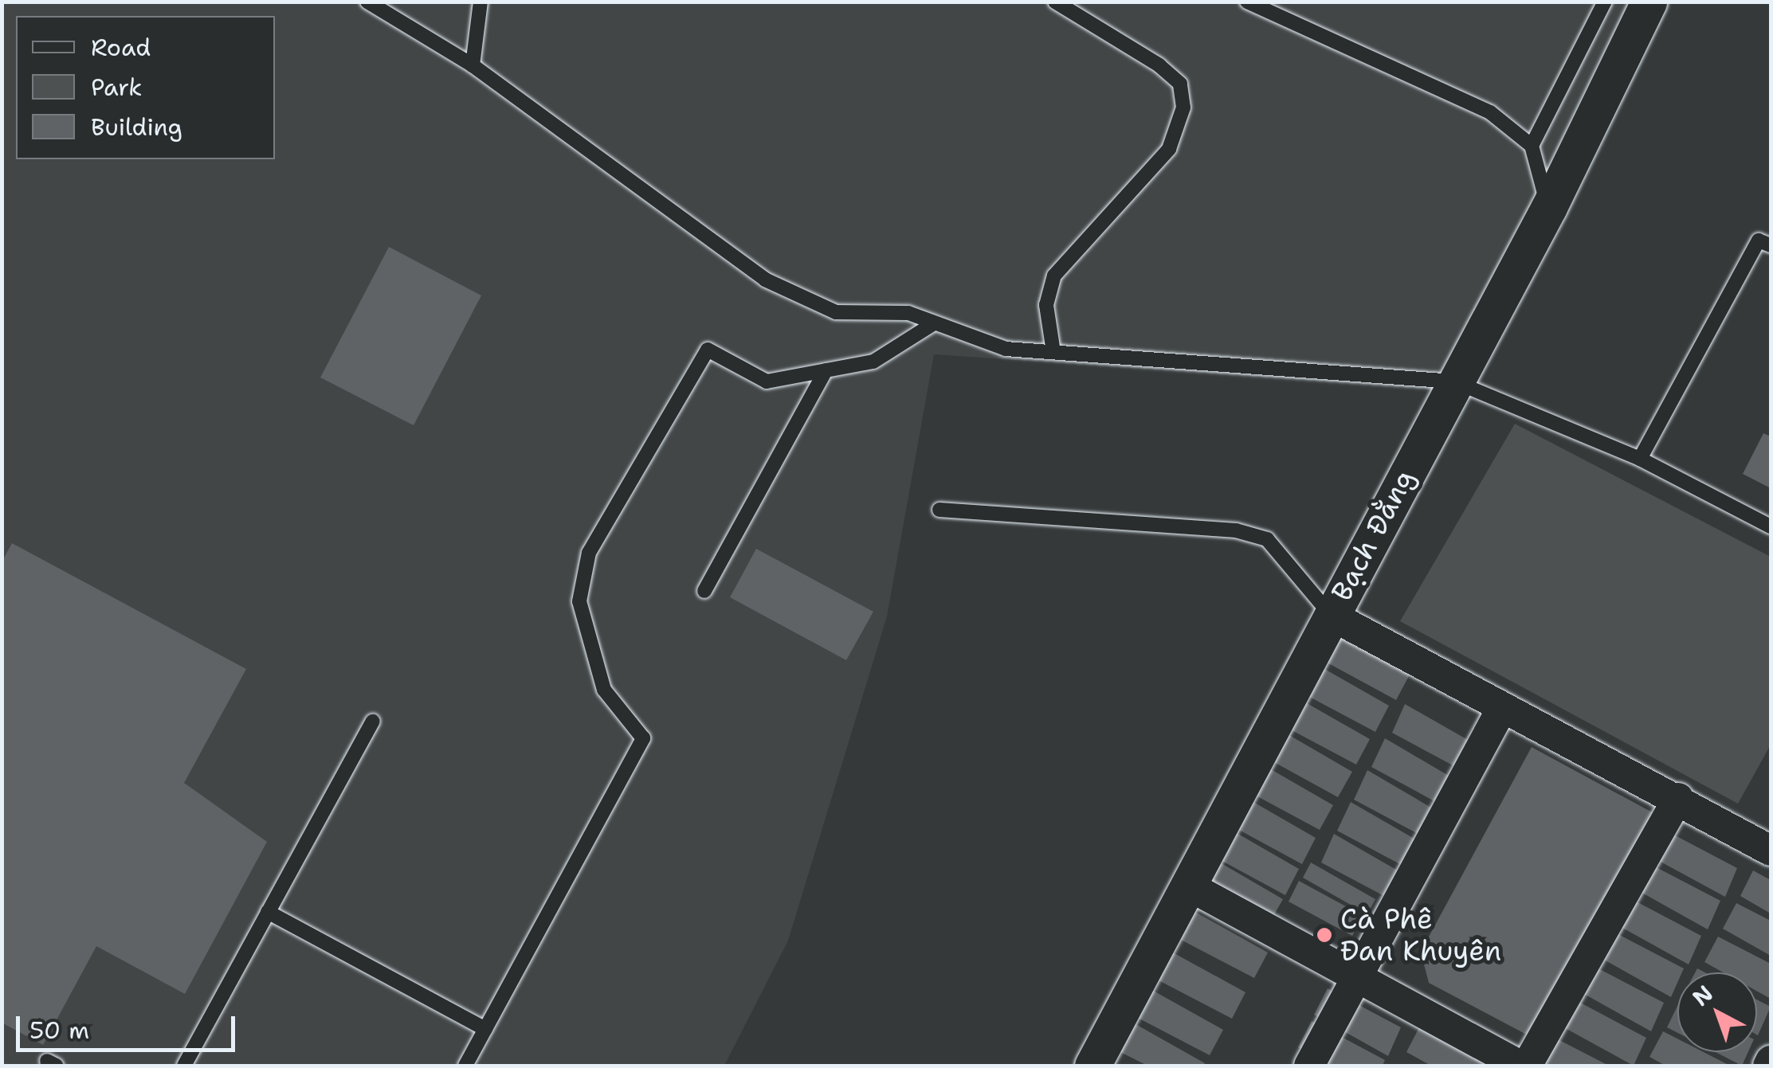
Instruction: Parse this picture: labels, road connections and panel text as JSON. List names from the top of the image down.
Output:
{
  "streets": {
    "street": ["Bạch Đằng"]
  },
  "places": ["Cà Phê Đan Khuyên"],
  "legend": ["Road", "Park", "Building"],
  "scale_bar": "50 m",
  "north": "top left"
}
